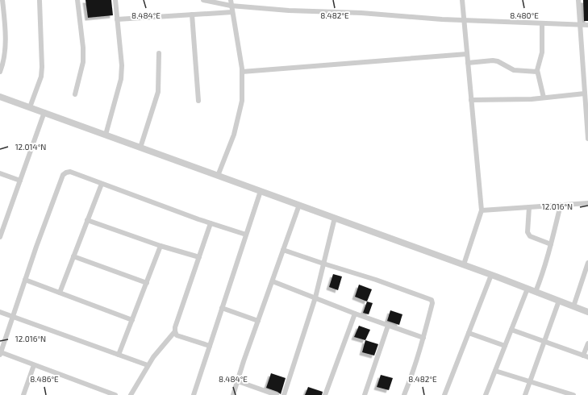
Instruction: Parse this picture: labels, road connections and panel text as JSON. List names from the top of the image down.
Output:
{
  "coordinates": [
    "8.484°E",
    "8.482°E",
    "8.480°E",
    "12.014°N",
    "12.016°N",
    "8.486°E"
  ]
}
